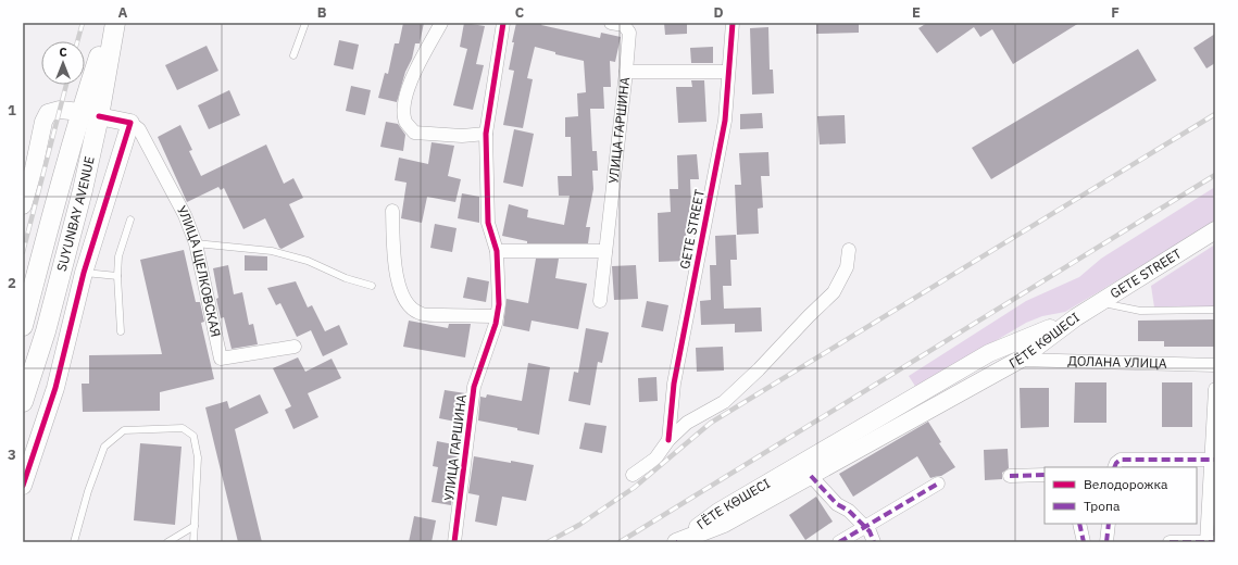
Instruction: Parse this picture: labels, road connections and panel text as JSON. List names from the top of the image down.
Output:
{
  "streets": {
    "main road": ["SUYUNBAY AVENUE", "GETE STREET", "ГЁТЕ КӨШЕСІ"],
    "street": ["УЛИЦА ГАРШИНА", "УЛИЦА ЩЕЛКОВСКАЯ", "ДОЛАНА УЛИЦА"]
  },
  "crossings": [
    ["GETE STREET", "ГЁТЕ КӨШЕСІ"],
    ["ГЁТЕ КӨШЕСІ", "ДОЛАНА УЛИЦА"]
  ],
  "legend": ["Велодорожка", "Тропа"],
  "north": "top",
  "grid": {
    "columns": [
      "A",
      "B",
      "C",
      "D",
      "E",
      "F"
    ],
    "rows": ["1", "2", "3"]
  }
}
